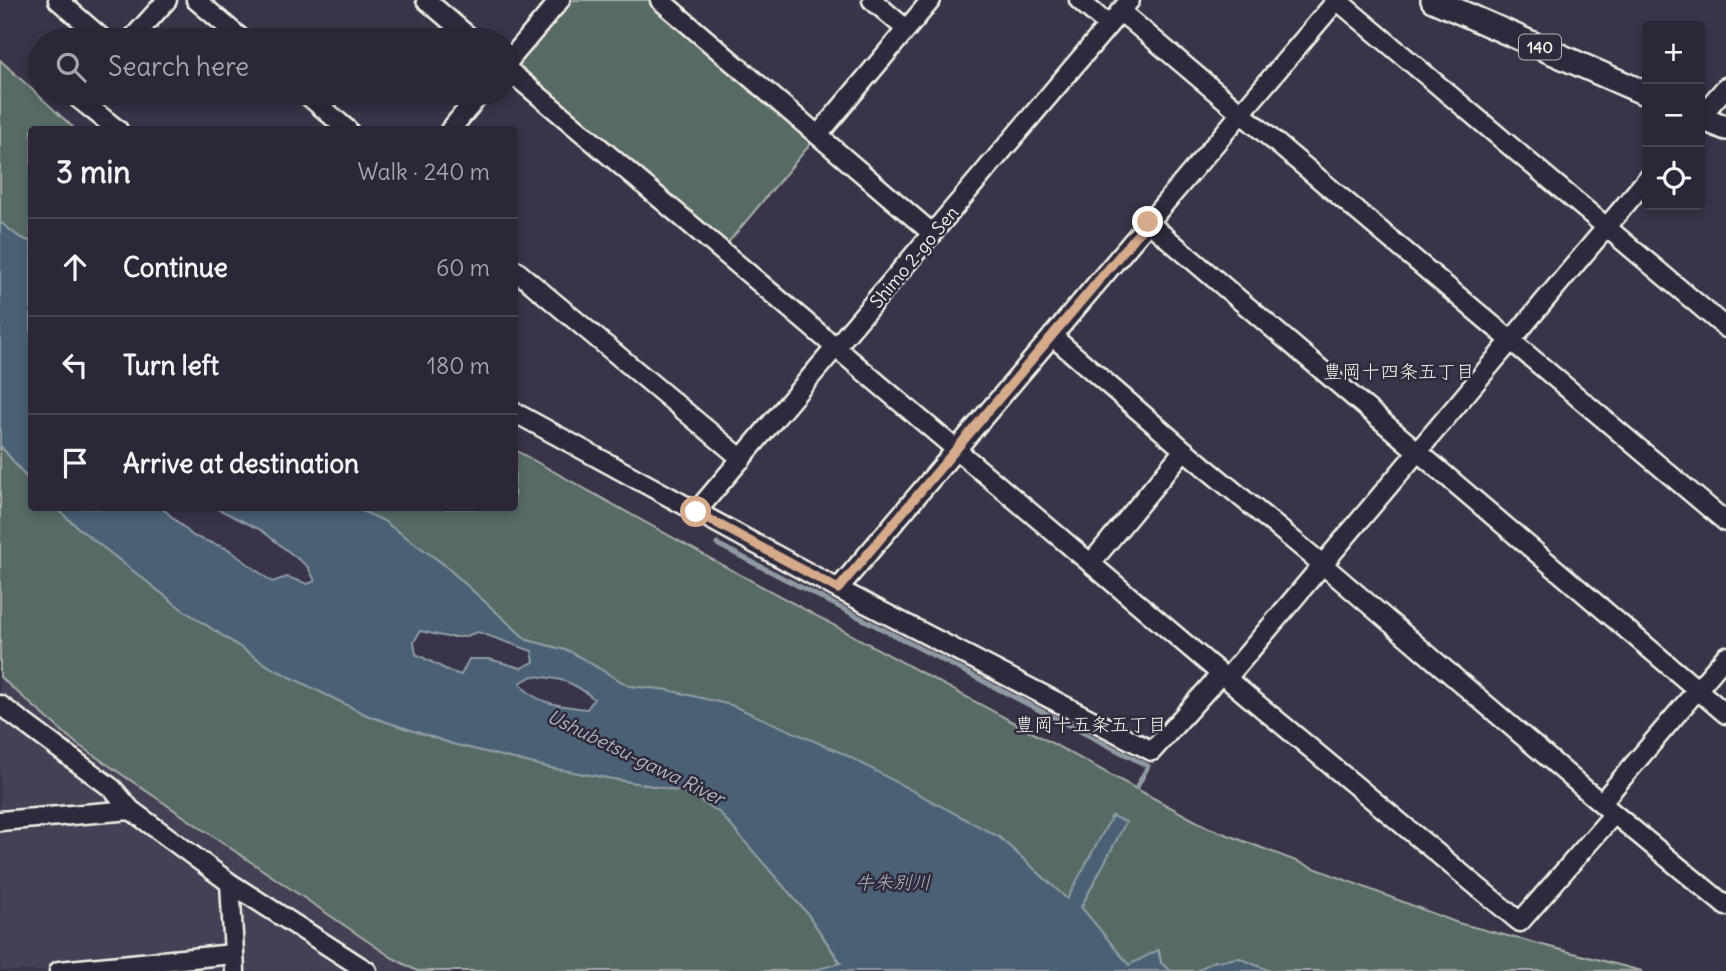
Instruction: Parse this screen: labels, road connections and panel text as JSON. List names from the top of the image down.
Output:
{
  "streets": {
    "main road": ["140"],
    "street": ["Shimo 2-go Sen"]
  },
  "districts": ["豊岡十四条五丁目", "豊岡十五条五丁目"],
  "water": ["Ushubetsu-gawa River", "牛朱別川"],
  "page": {
    "map_buttons": ["+", "−"],
    "search": "Search here",
    "heading": ["3 min", "Walk · 240 m"],
    "list": [
      ["Continue", "60 m"],
      ["Turn left", "180 m"],
      "Arrive at destination"
    ]
  }
}
